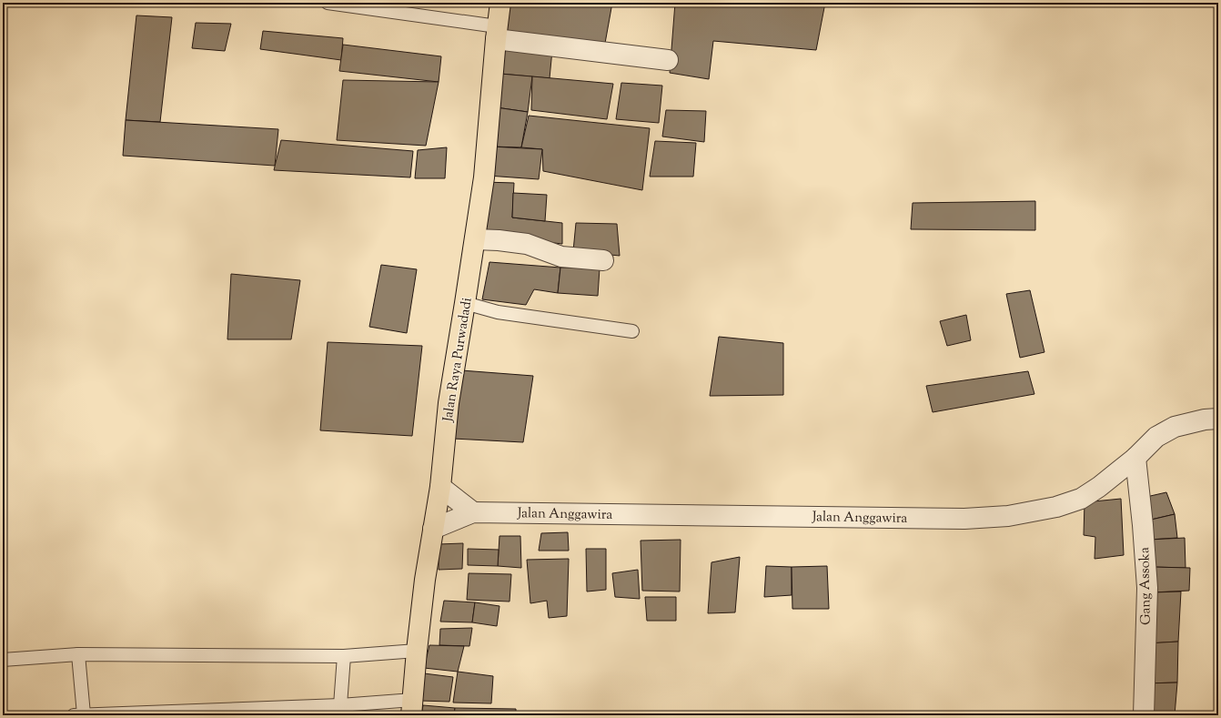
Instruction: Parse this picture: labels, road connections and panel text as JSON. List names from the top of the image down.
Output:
{
  "streets": {
    "main road": ["Jalan Raya Purwadadi"],
    "street": ["Jalan Anggawira", "Gang Assoka"]
  },
  "crossings": [
    ["Jalan Raya Purwadadi", "Jalan Anggawira"],
    ["Jalan Anggawira", "Gang Assoka"]
  ]
}
